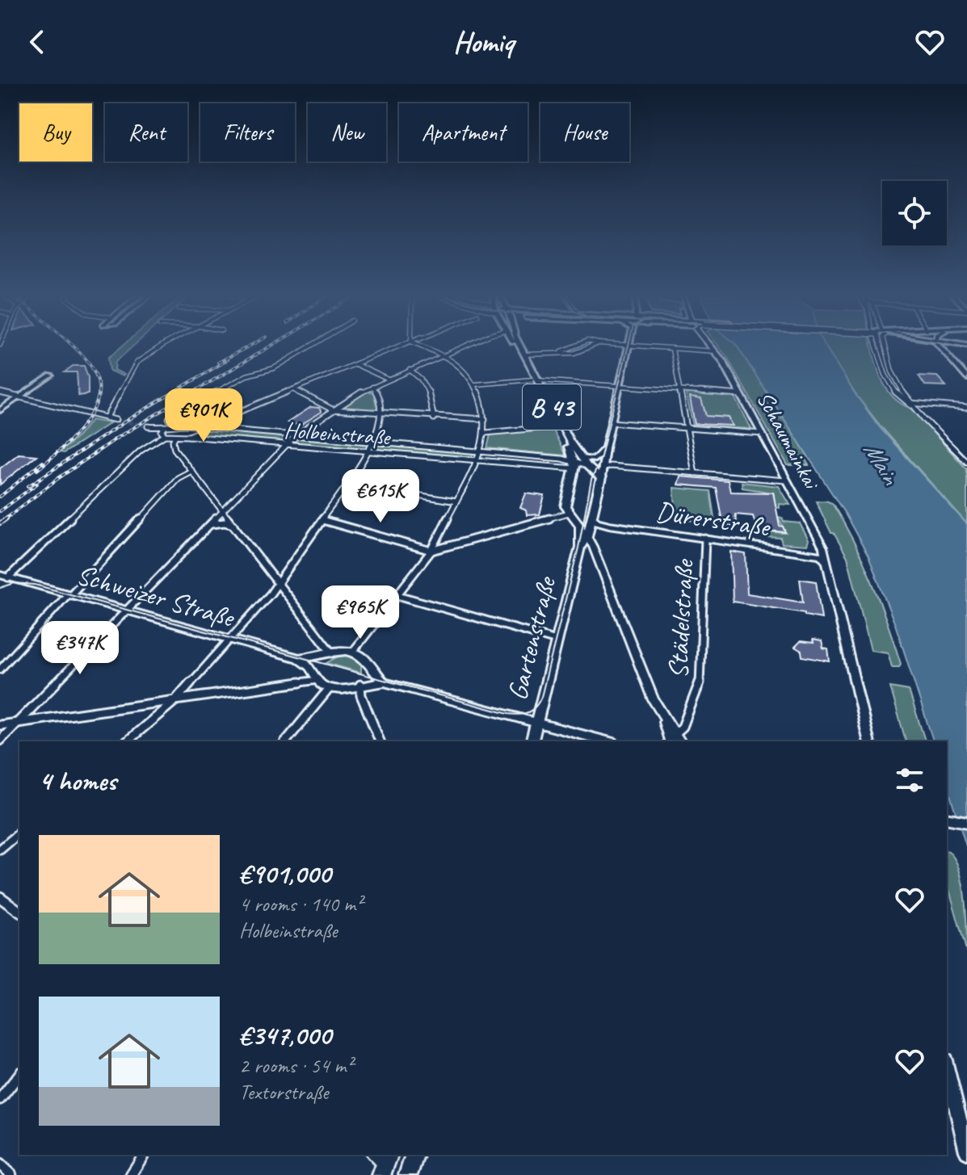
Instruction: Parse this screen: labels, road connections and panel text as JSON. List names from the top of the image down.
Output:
{
  "streets": {
    "main road": [
      "B 43",
      "Schaumainkai",
      "Dürerstraße",
      "Schweizer Straße",
      "Gartenstraße"
    ],
    "street": ["Holbeinstraße", "Städelstraße"]
  },
  "crossings": [
    ["B 43", "Holbeinstraße"],
    ["B 43", "Gartenstraße"],
    ["Schaumainkai", "Dürerstraße"],
    ["Dürerstraße", "Städelstraße"],
    ["Dürerstraße", "Gartenstraße"]
  ],
  "water": ["Main"],
  "page": {
    "header": "Homiq",
    "chip": [
      "Buy",
      "Rent",
      "Filters",
      "New",
      "Apartment",
      "House"
    ],
    "price": [
      "€901K",
      "€615K",
      "€965K",
      "€347K"
    ],
    "heading": "4 homes",
    "list": [
      {
        "name": "€901,000",
        "note": "4 rooms · 140 m² · Holbeinstraße"
      },
      {
        "name": "€347,000",
        "note": "2 rooms · 54 m² · Textorstraße"
      }
    ]
  }
}
